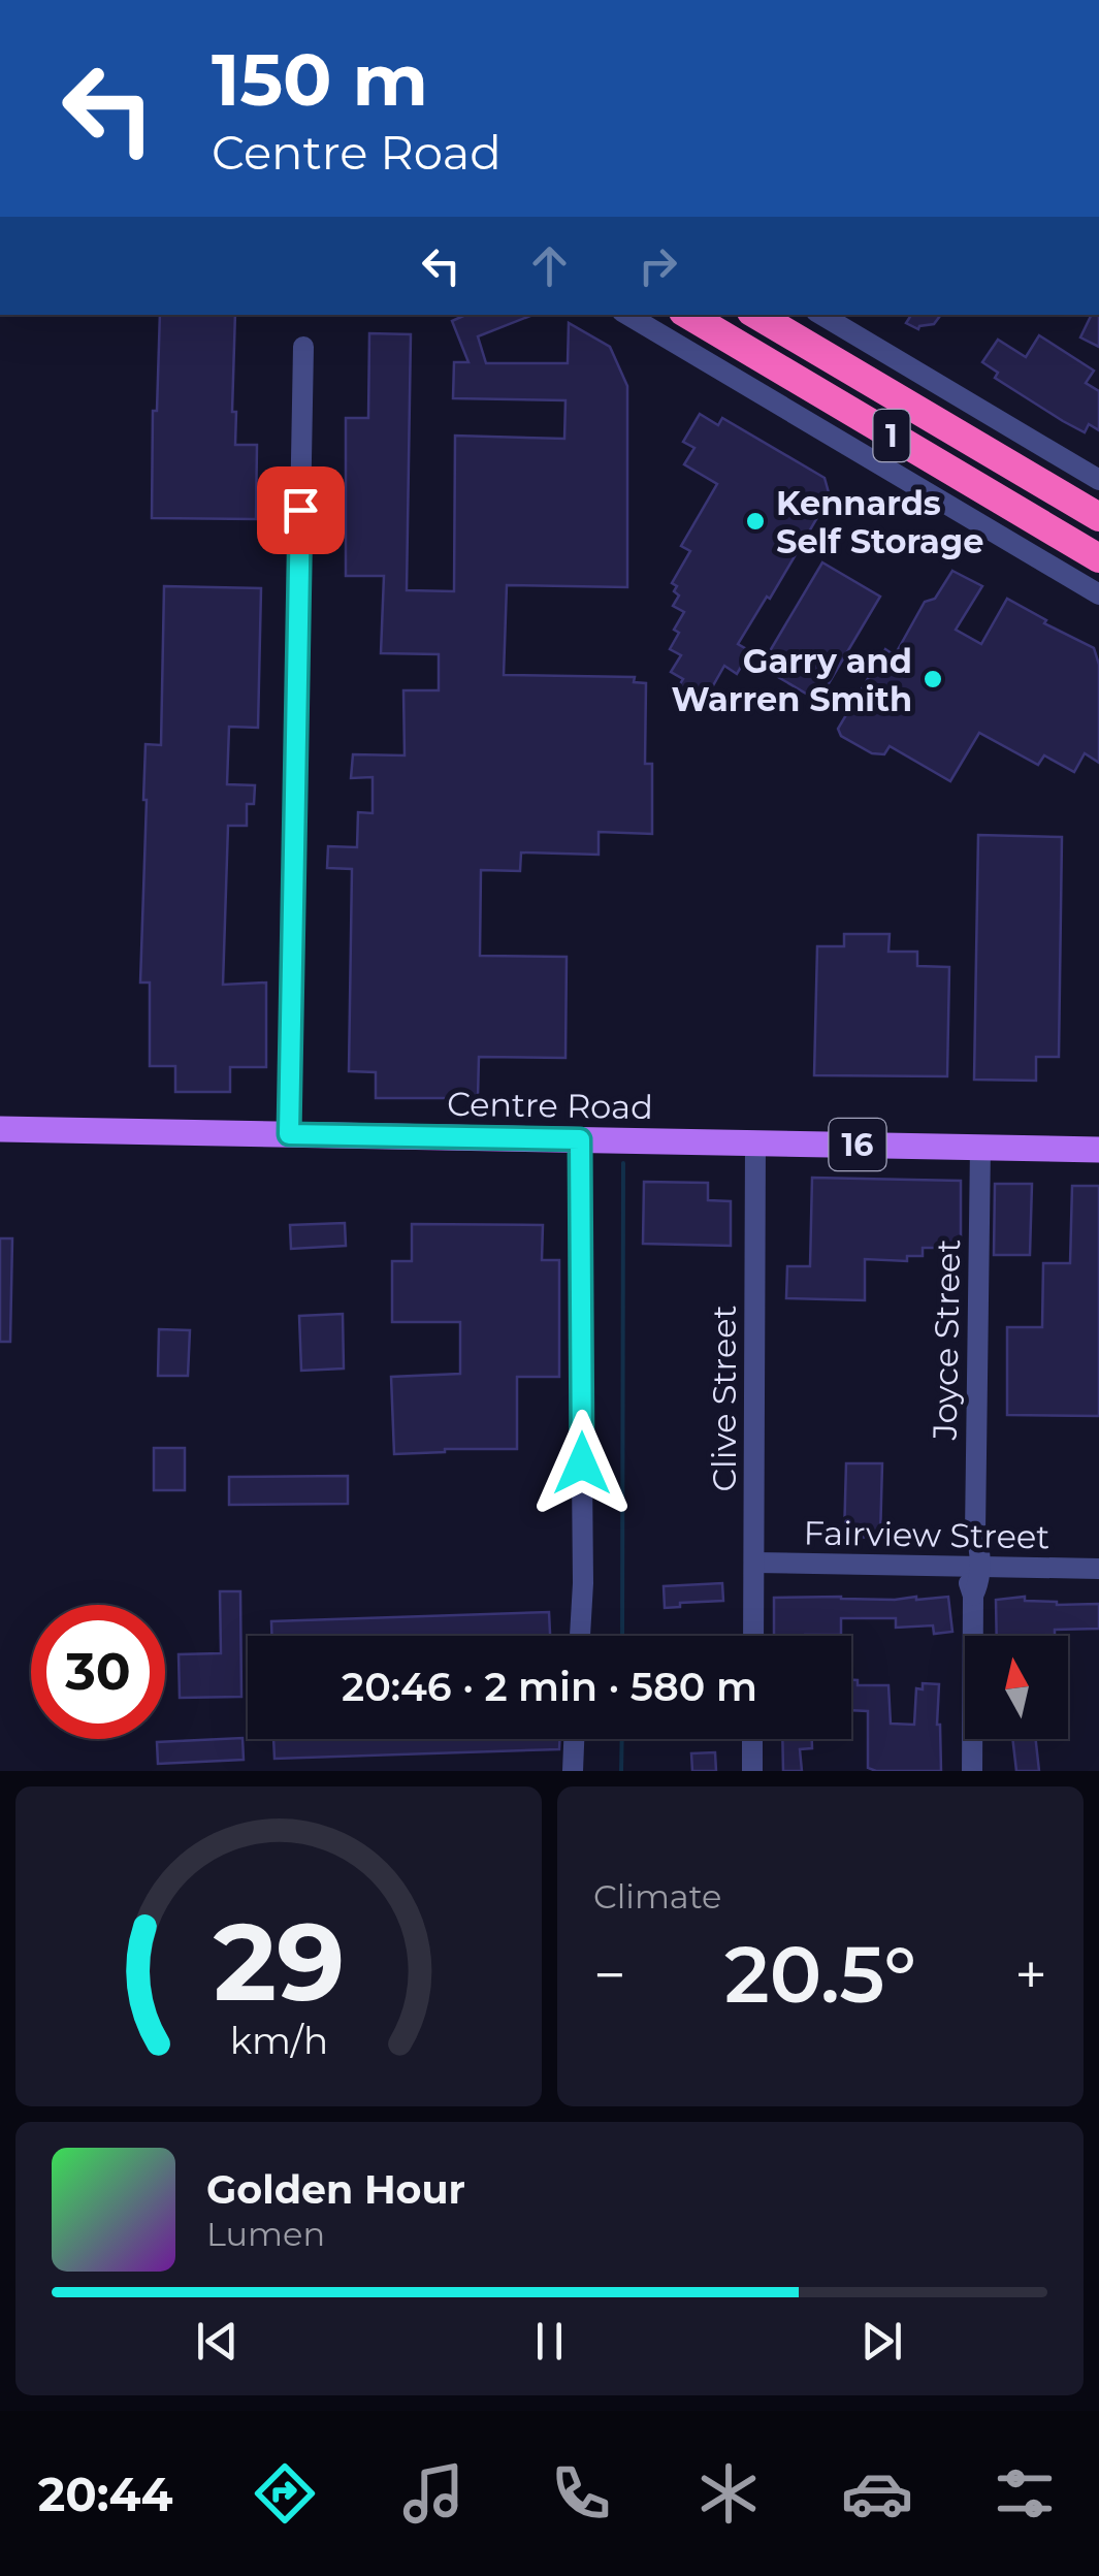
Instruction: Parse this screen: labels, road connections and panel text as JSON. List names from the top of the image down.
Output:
{
  "streets": {
    "highway": ["1"],
    "main road": ["Centre Road", "16"],
    "street": ["Joyce Street", "Clive Street", "Fairview Street"]
  },
  "crossings": [
    ["Centre Road", "Joyce Street"],
    ["Centre Road", "Clive Street"],
    ["Joyce Street", "Fairview Street"],
    ["Clive Street", "Fairview Street"]
  ],
  "places": ["Kennards Self Storage", "Garry and Warren Smith"],
  "north": "top",
  "page": {
    "turn": ["150 m", "Centre Road"],
    "limit": "30",
    "trip": "20:46 · 2 min · 580 m",
    "tile": "Climate",
    "heat": ["−", "20.5°", "+"],
    "song": ["Golden Hour", "Lumen"],
    "tabs": "20:44",
    "gauge": ["29", "km/h"]
  }
}
